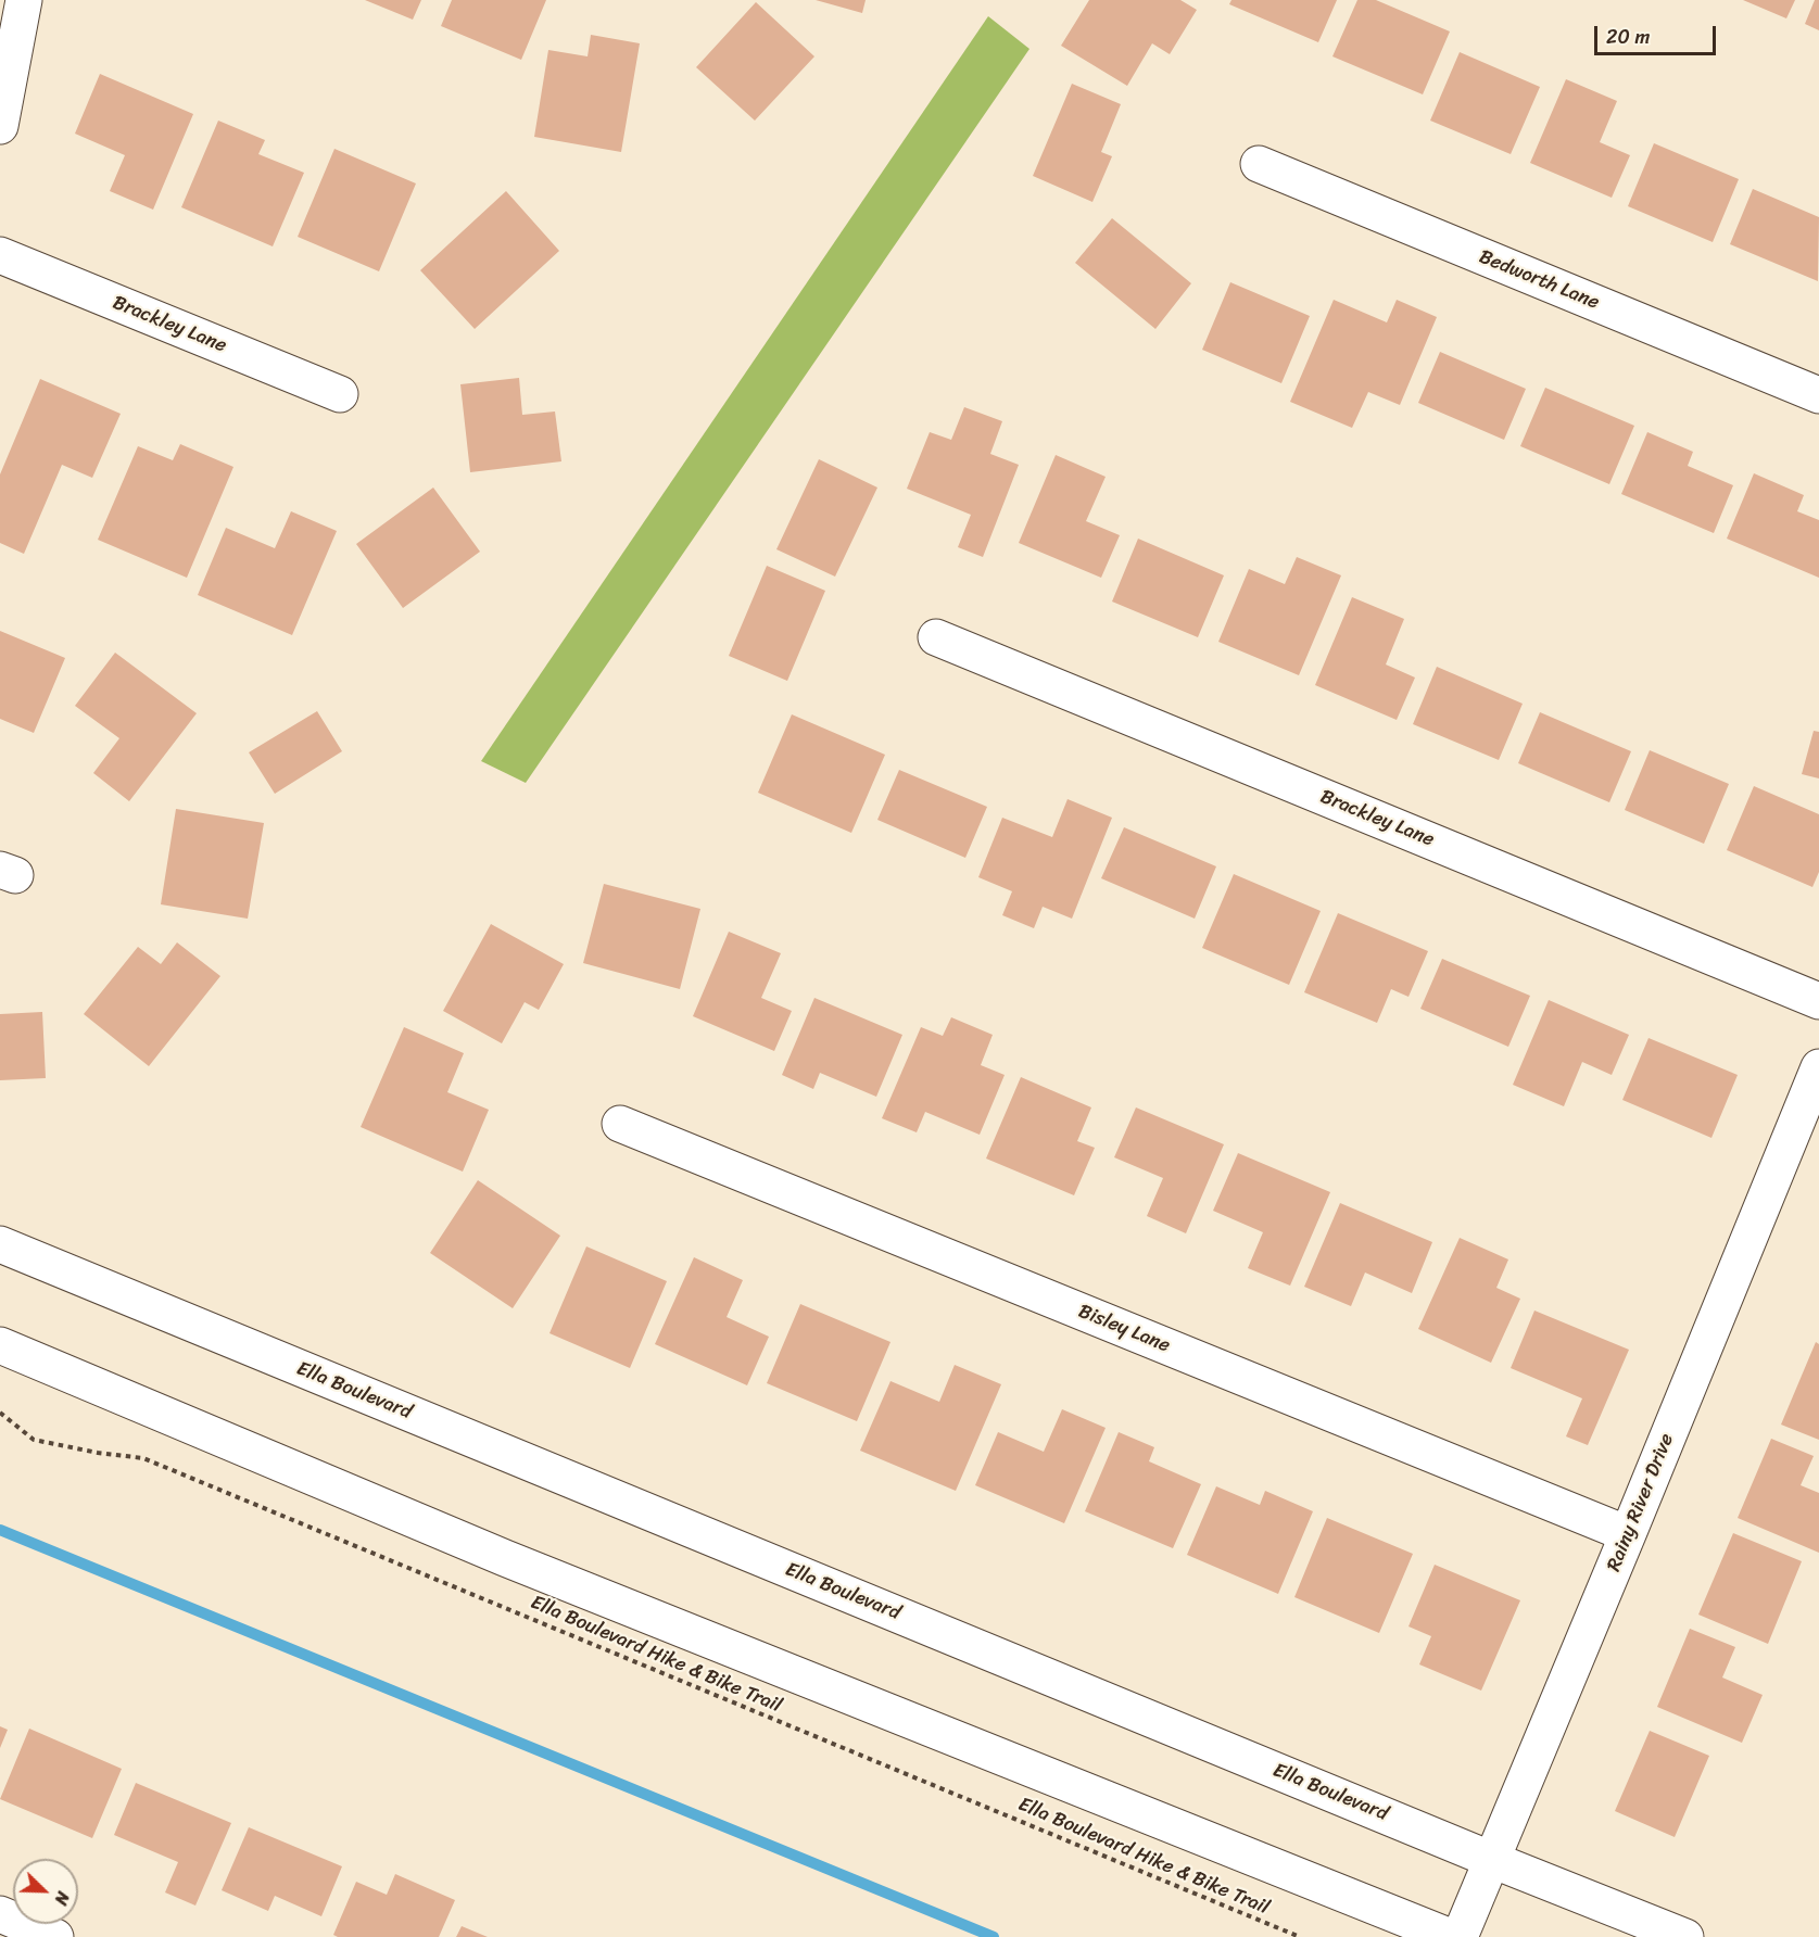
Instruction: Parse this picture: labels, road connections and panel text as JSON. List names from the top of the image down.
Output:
{
  "streets": {
    "street": [
      "Bedworth Lane",
      "Brackley Lane",
      "Bisley Lane",
      "Ella Boulevard",
      "Rainy River Drive"
    ],
    "path": ["Ella Boulevard Hike & Bike Trail"]
  },
  "crossings": [
    ["Bisley Lane", "Rainy River Drive"],
    ["Ella Boulevard", "Rainy River Drive"]
  ],
  "scale_bar": "20 m",
  "north": "bottom right"
}
